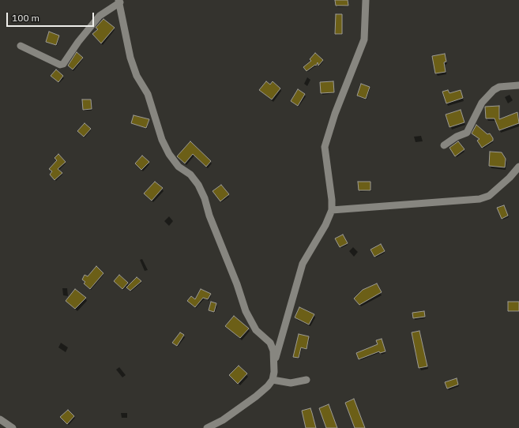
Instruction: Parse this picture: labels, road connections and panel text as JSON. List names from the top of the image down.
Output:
{
  "scale_bar": "100 m"
}
